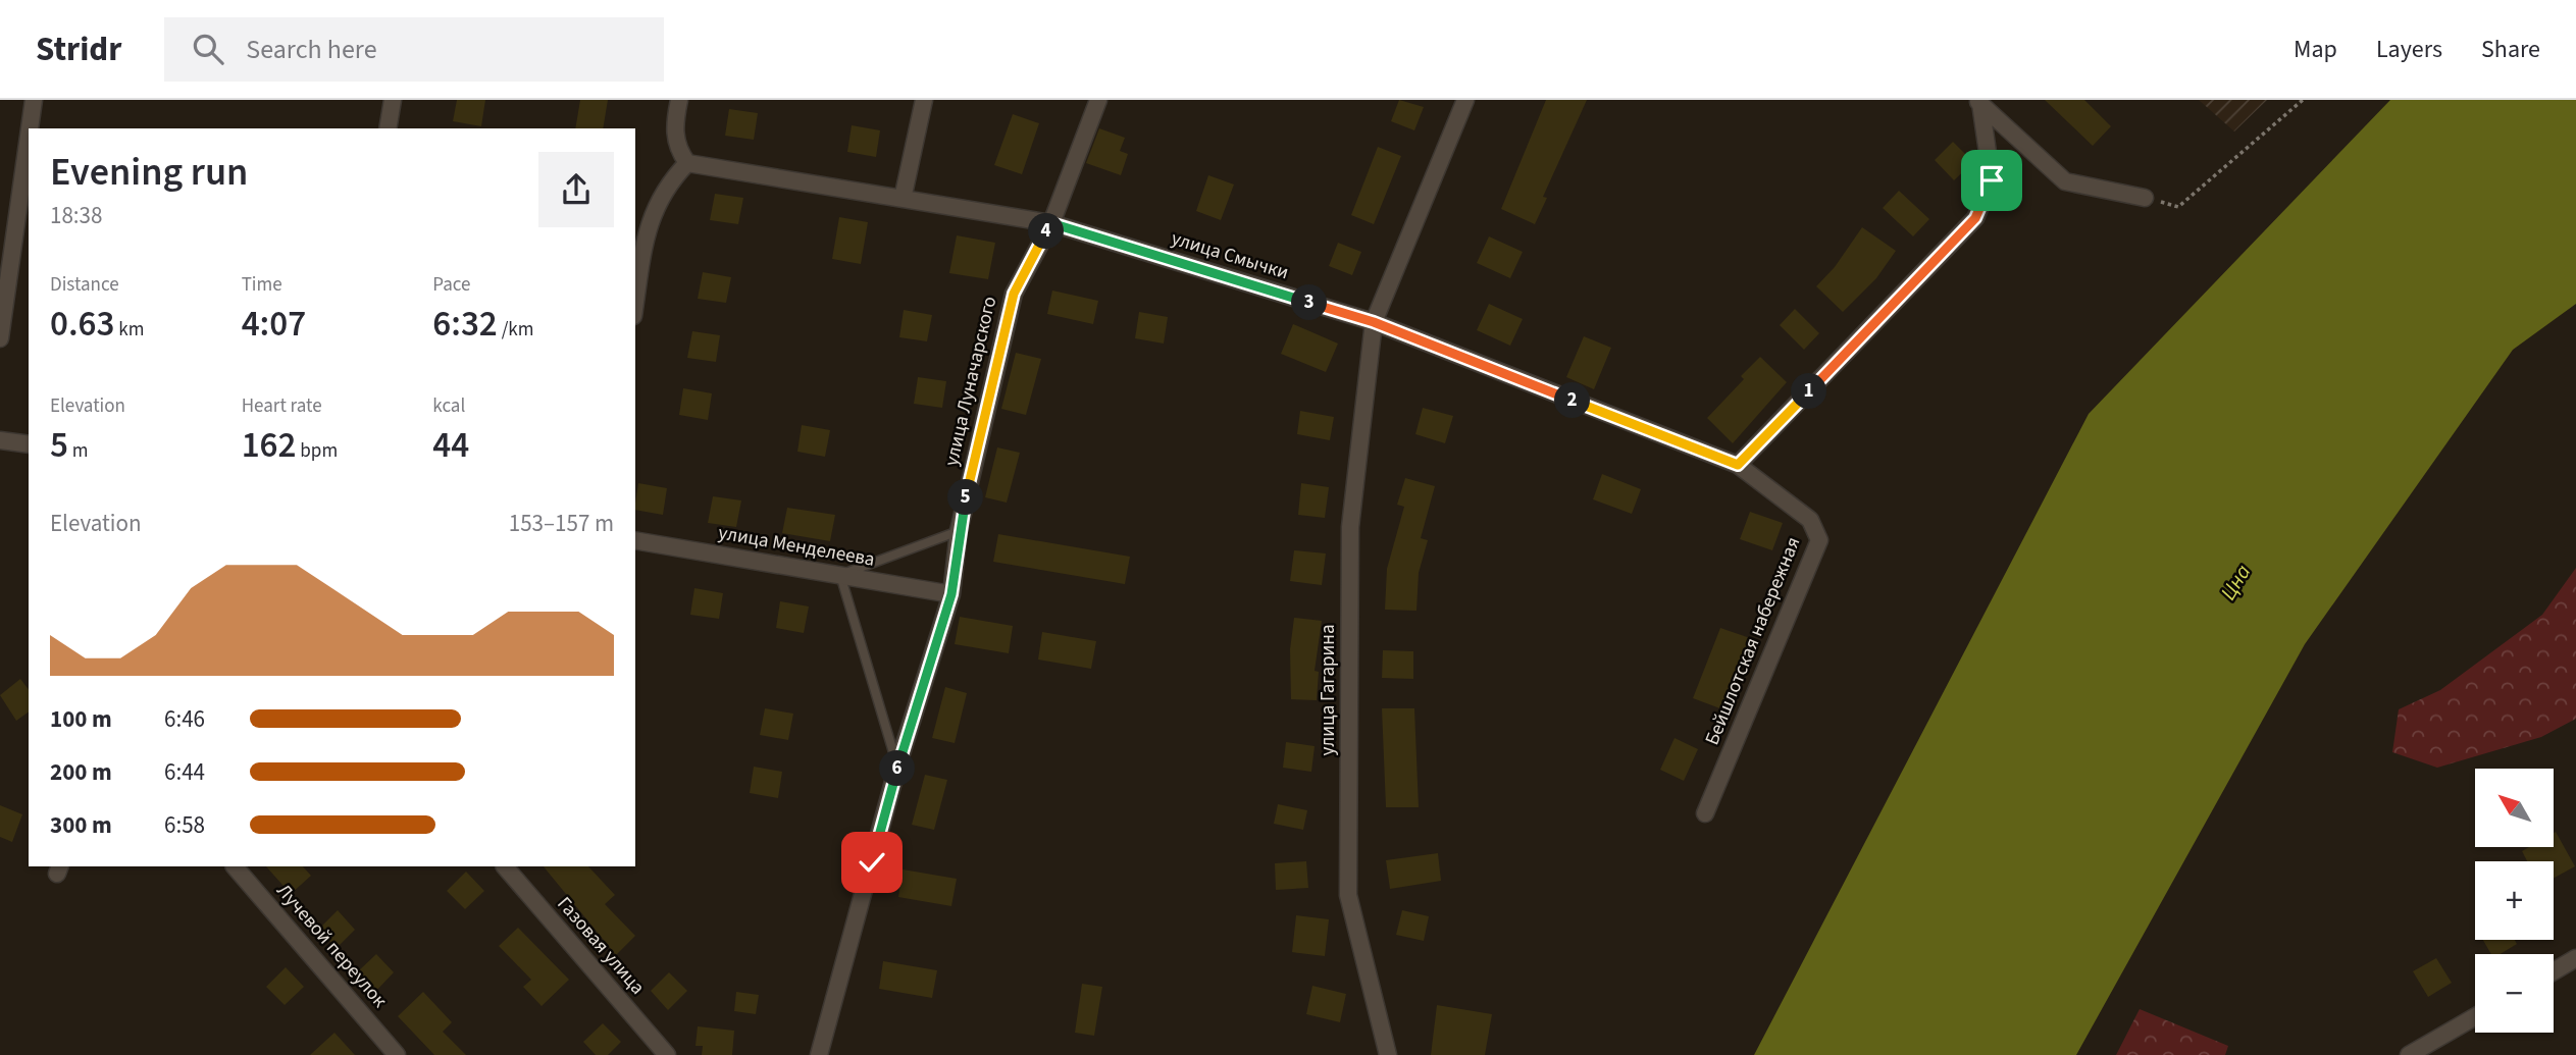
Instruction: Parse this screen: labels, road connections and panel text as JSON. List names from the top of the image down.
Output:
{
  "streets": {
    "street": [
      "улица Смычки",
      "улица Луначарского",
      "улица Менделеева",
      "Бейшлотская набережная",
      "улица Гагарина",
      "Лучевой переулок",
      "Газовая улица"
    ]
  },
  "crossings": [
    ["улица Смычки", "улица Луначарского"],
    ["улица Смычки", "Бейшлотская набережная"],
    ["улица Смычки", "улица Гагарина"],
    ["улица Луначарского", "улица Менделеева"]
  ],
  "water": ["Цна"],
  "north": "top left",
  "page": {
    "header": "Stridr",
    "search": "Search here",
    "nav": ["Map", "Layers", "Share"],
    "heading": ["Evening run", "18:38"],
    "pins": [
      "4",
      "3",
      "1",
      "2",
      "5",
      "6"
    ],
    "stats": [
      ["Distance", "0.63 km"],
      ["Time", "4:07"],
      ["Pace", "6:32 /km"],
      ["Elevation", "5 m"],
      ["Heart rate", "162 bpm"],
      ["kcal", "44"]
    ],
    "chart": ["Elevation", "153–157 m"],
    "list": [
      {
        "name": "100 m",
        "note": "6:46"
      },
      {
        "name": "200 m",
        "note": "6:44"
      },
      {
        "name": "300 m",
        "note": "6:58"
      }
    ],
    "map_buttons": ["+", "−"]
  }
}
